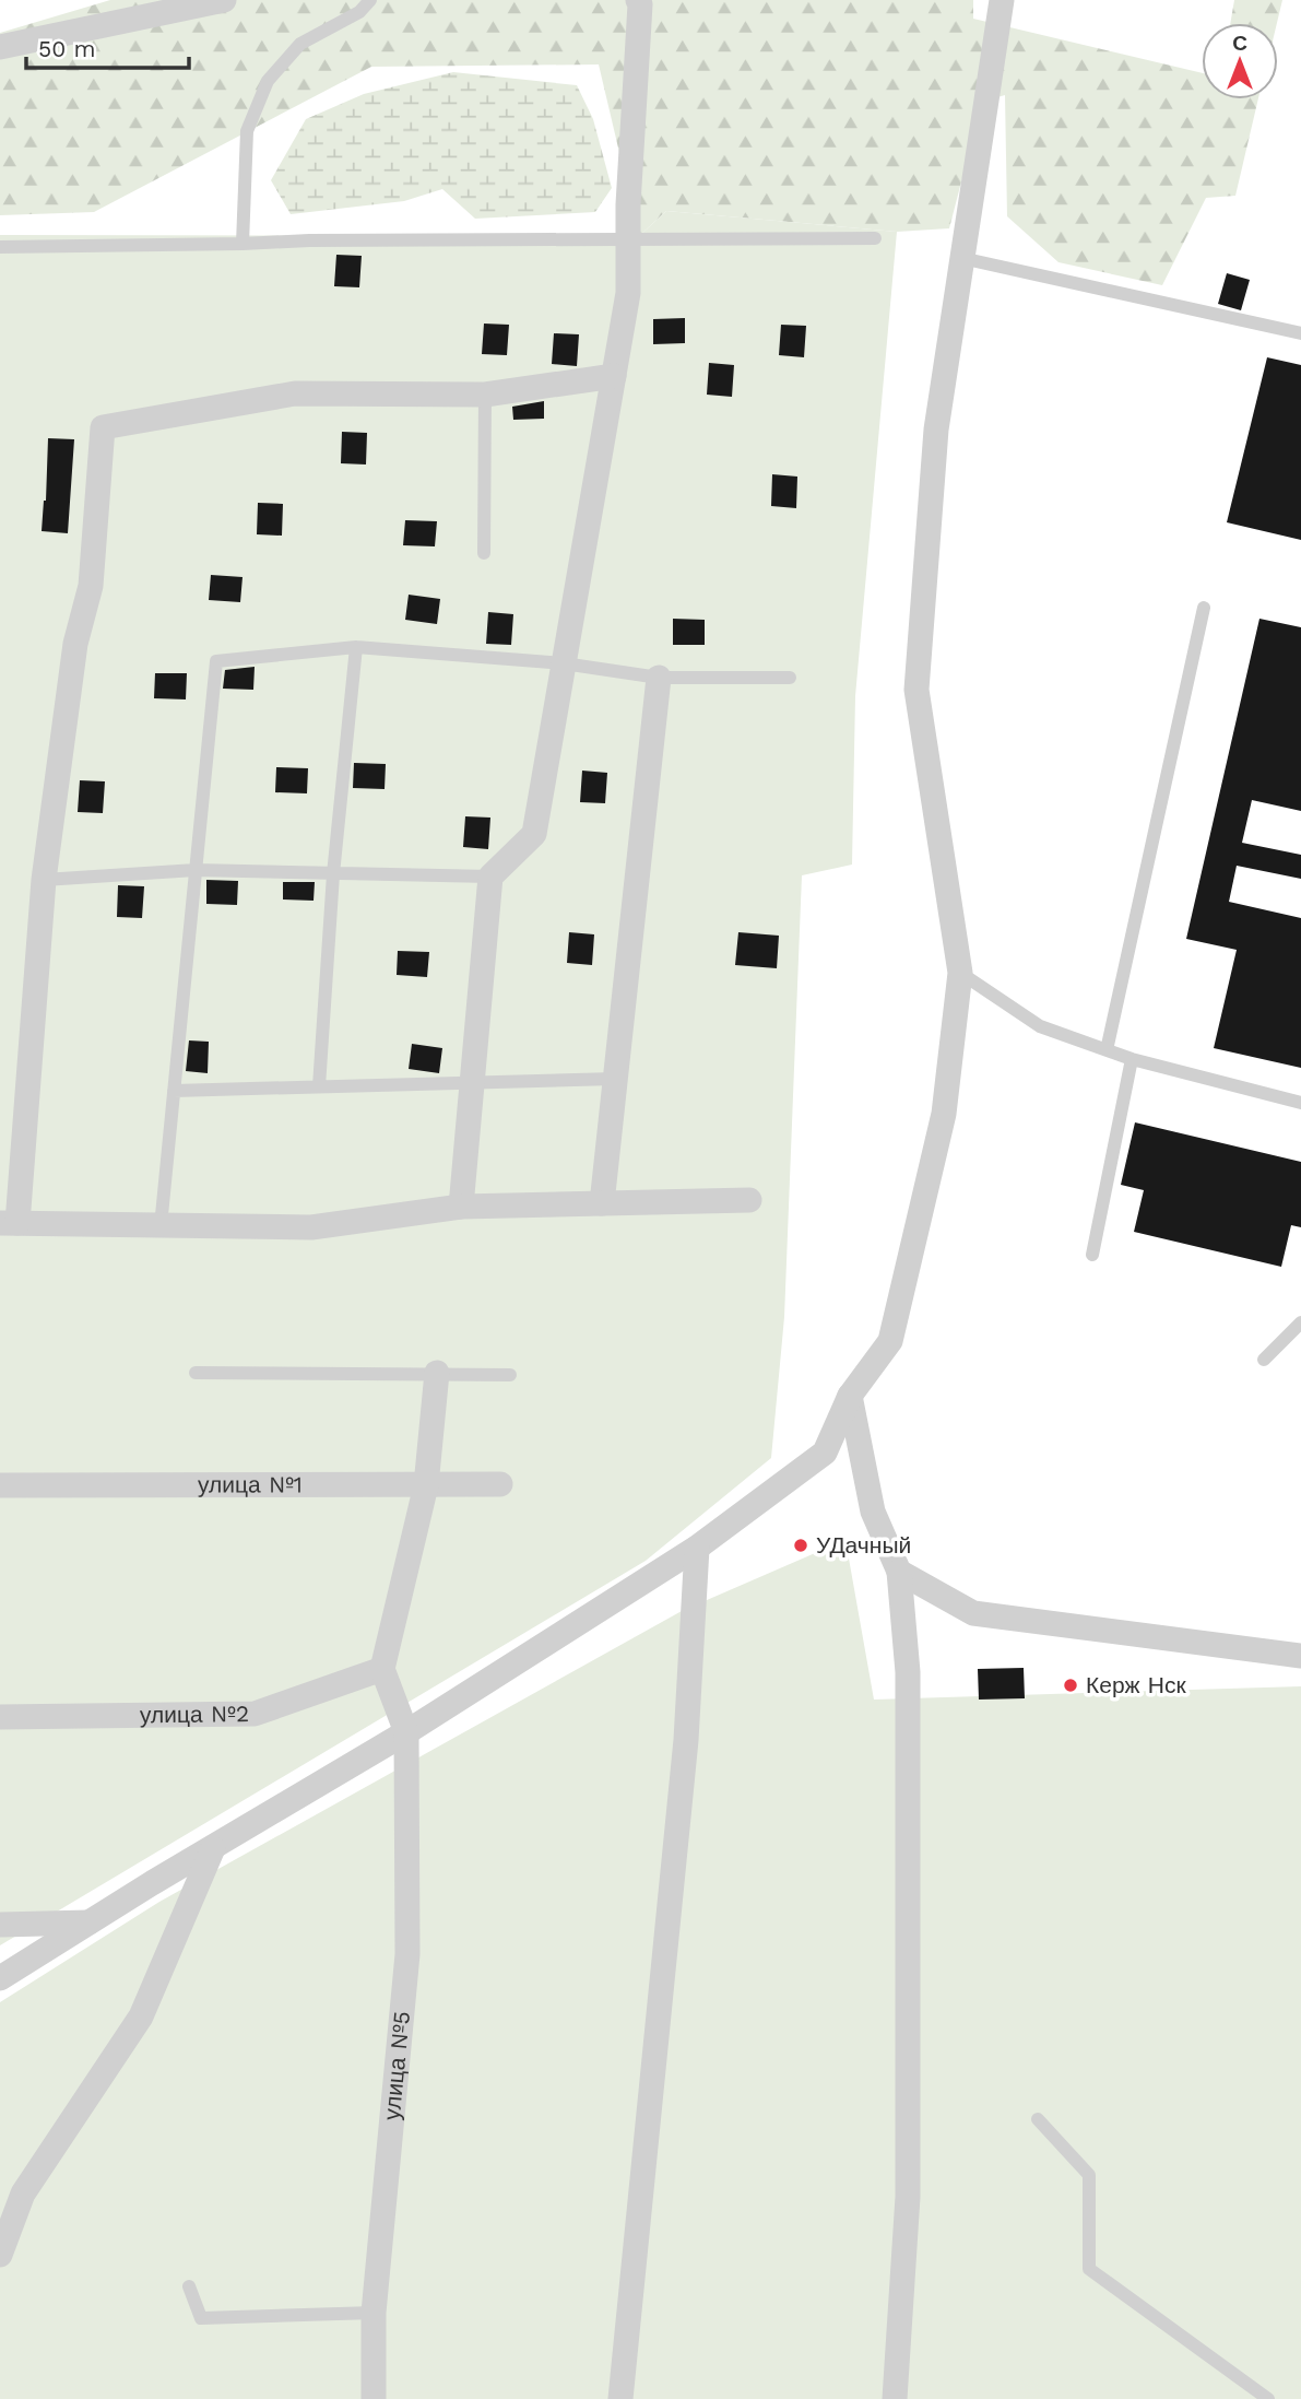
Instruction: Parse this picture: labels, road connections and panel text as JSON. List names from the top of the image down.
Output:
{
  "streets": {
    "street": ["улица №1", "улица №2", "улица №5"]
  },
  "places": ["УДачный", "Керж Нск"],
  "scale_bar": "50 m",
  "north": "top"
}
